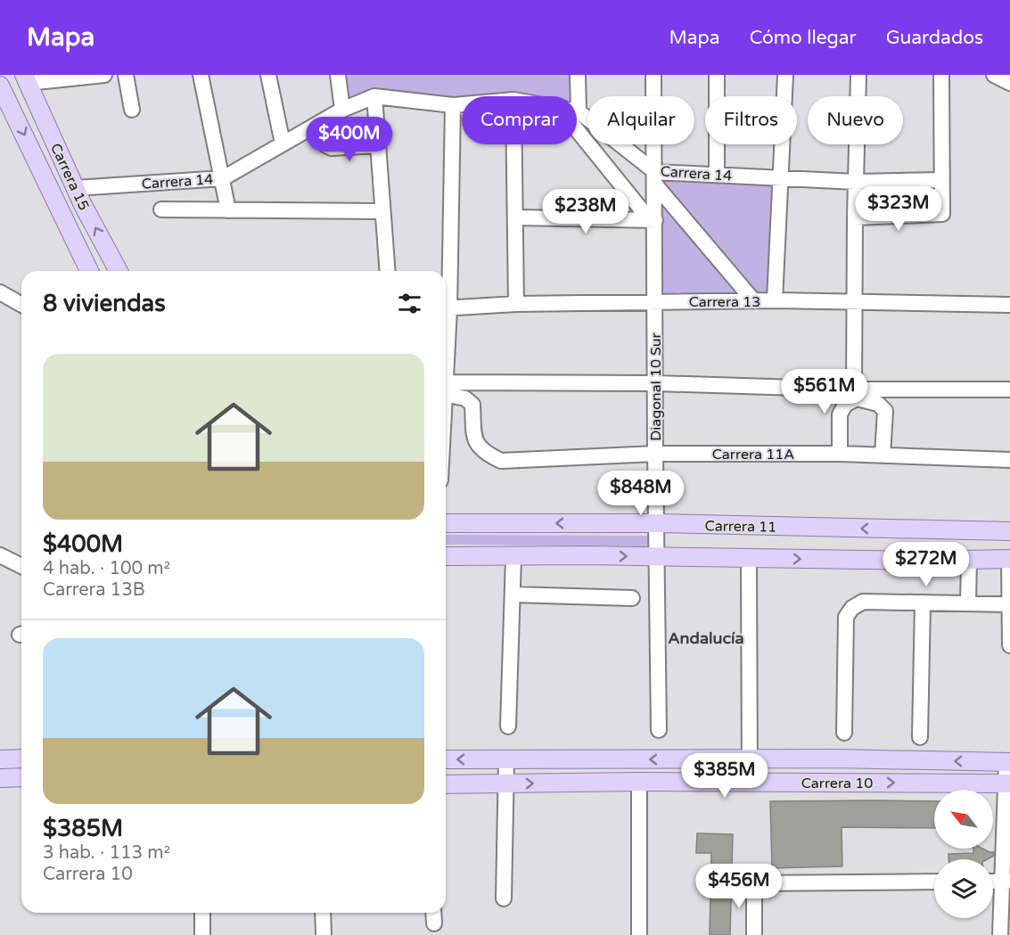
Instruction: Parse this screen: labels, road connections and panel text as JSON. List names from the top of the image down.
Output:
{
  "streets": {
    "main road": ["Carrera 15", "Carrera 11", "Carrera 10"],
    "street": [
      "Carrera 14",
      "Carrera 13",
      "Diagonal 10 Sur",
      "Carrera 11A"
    ]
  },
  "crossings": [
    ["Carrera 14", "Carrera 15"],
    ["Carrera 14", "Diagonal 10 Sur"],
    ["Carrera 13", "Diagonal 10 Sur"],
    ["Diagonal 10 Sur", "Carrera 11A"],
    ["Diagonal 10 Sur", "Carrera 11"]
  ],
  "districts": ["Andalucía"],
  "north": "top left",
  "page": {
    "header": "Mapa",
    "nav": ["Mapa", "Cómo llegar", "Guardados"],
    "chip": [
      "Comprar",
      "Alquilar",
      "Filtros",
      "Nuevo"
    ],
    "price": [
      "$400M",
      "$323M",
      "$238M",
      "$561M",
      "$848M",
      "$272M",
      "$385M",
      "$456M"
    ],
    "heading": "8 viviendas",
    "list": [
      {
        "name": "$400M",
        "note": "4 hab. · 100 m² · Carrera 13B"
      },
      {
        "name": "$385M",
        "note": "3 hab. · 113 m² · Carrera 10"
      }
    ]
  }
}
